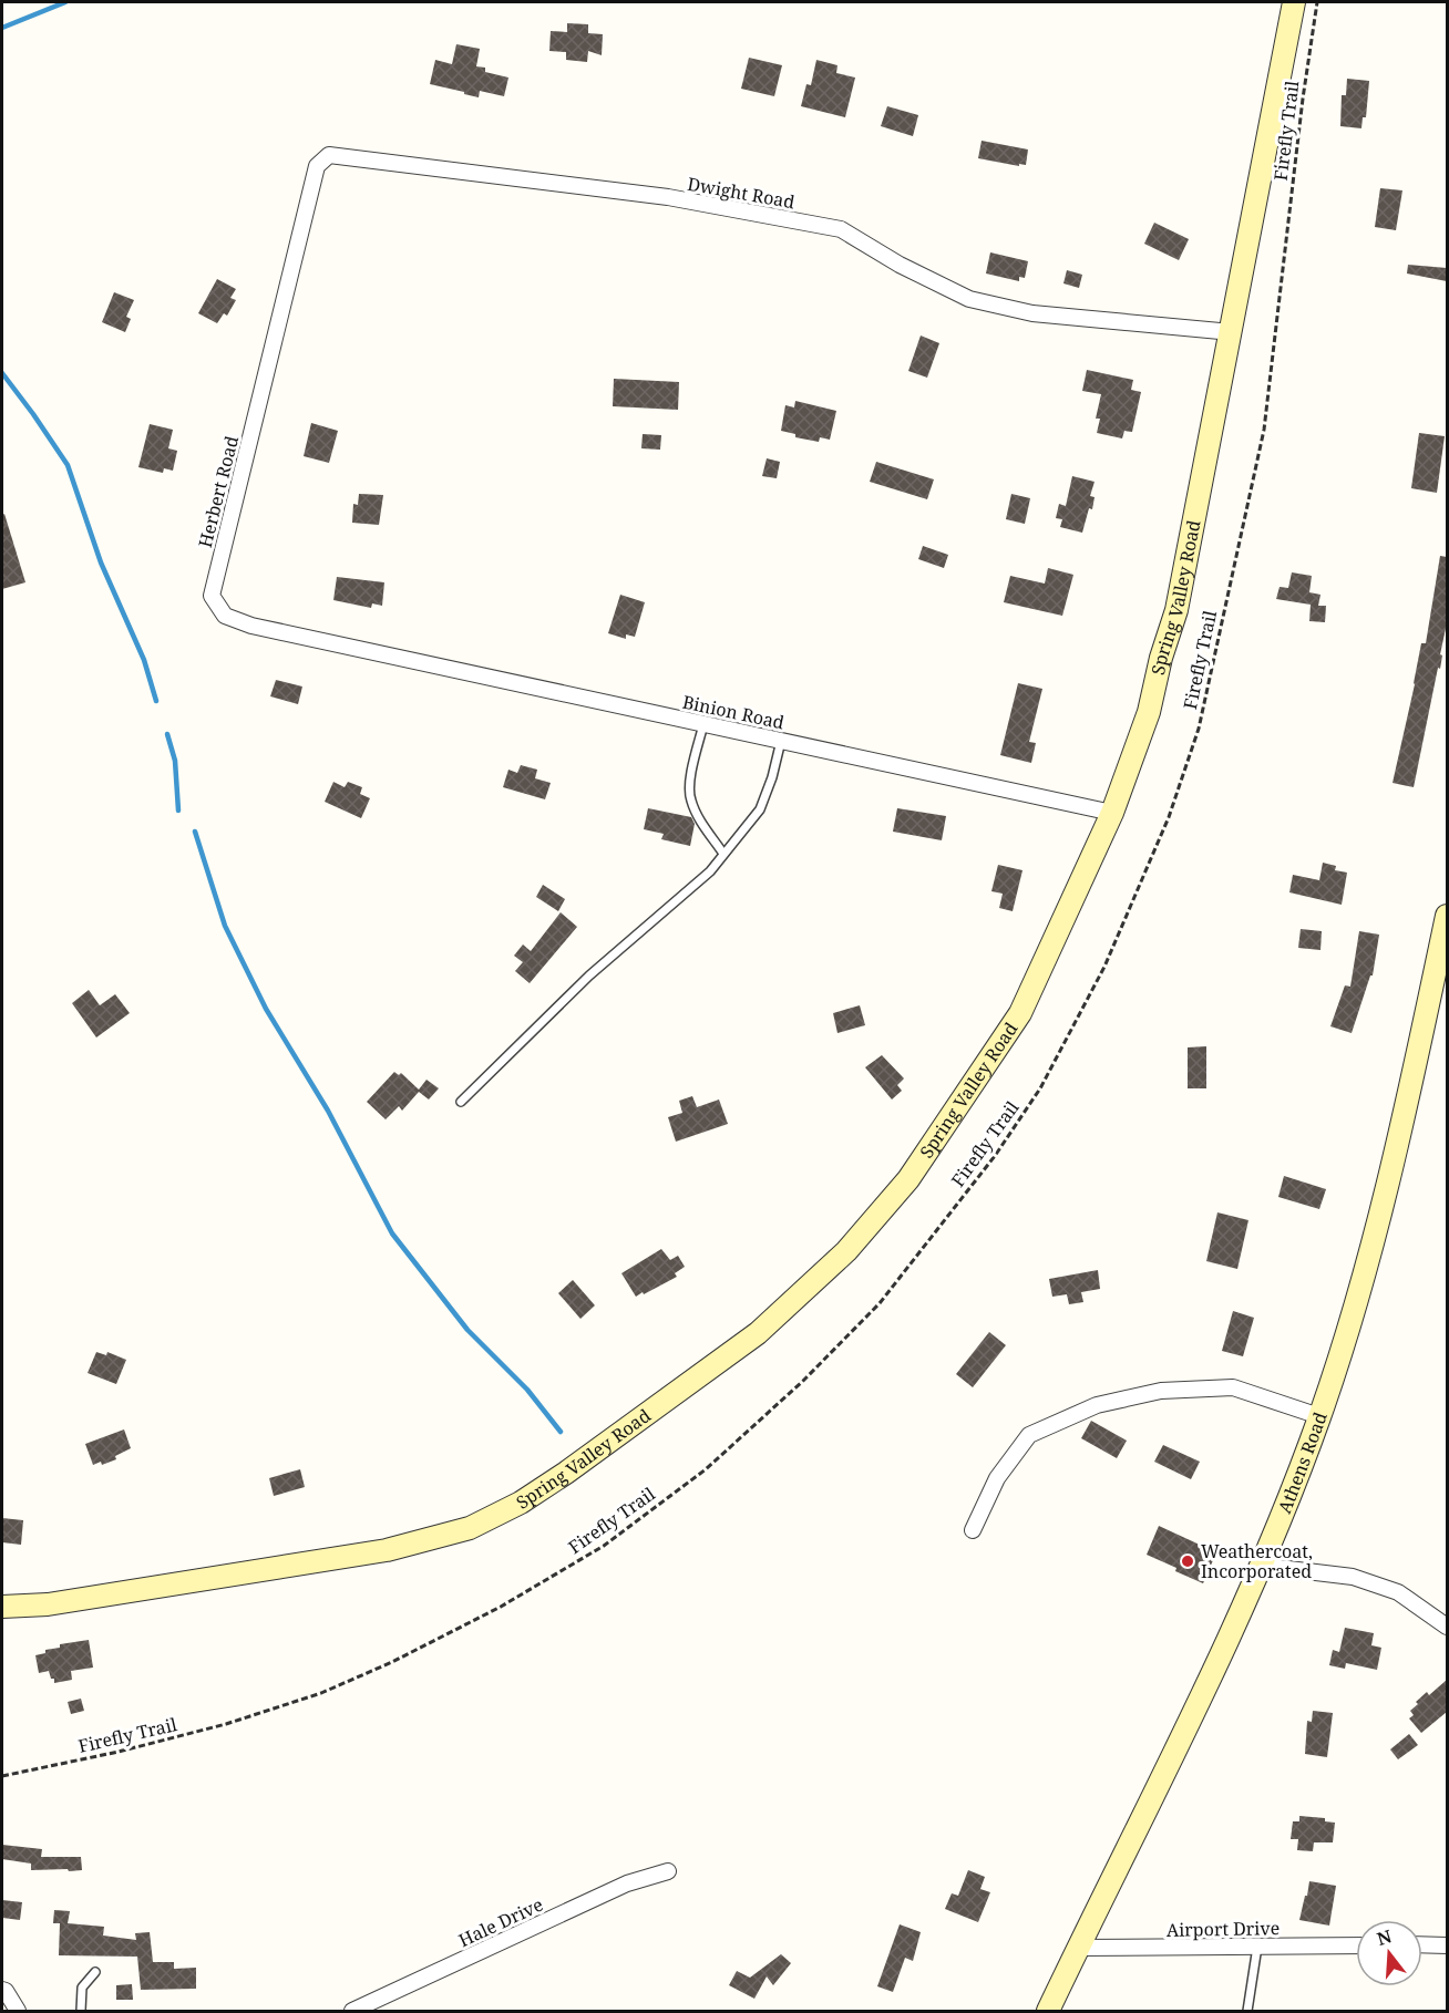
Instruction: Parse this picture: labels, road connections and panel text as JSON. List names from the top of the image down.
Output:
{
  "streets": {
    "street": [
      "Dwight Road",
      "Herbert Road",
      "Spring Valley Road",
      "Binion Road",
      "Athens Road",
      "Hale Drive",
      "Airport Drive"
    ],
    "path": ["Firefly Trail"]
  },
  "crossings": [
    ["Dwight Road", "Herbert Road"],
    ["Dwight Road", "Spring Valley Road"],
    ["Herbert Road", "Binion Road"],
    ["Spring Valley Road", "Binion Road"],
    ["Athens Road", "Airport Drive"]
  ],
  "places": ["Weathercoat, Incorporated"],
  "north": "top"
}
